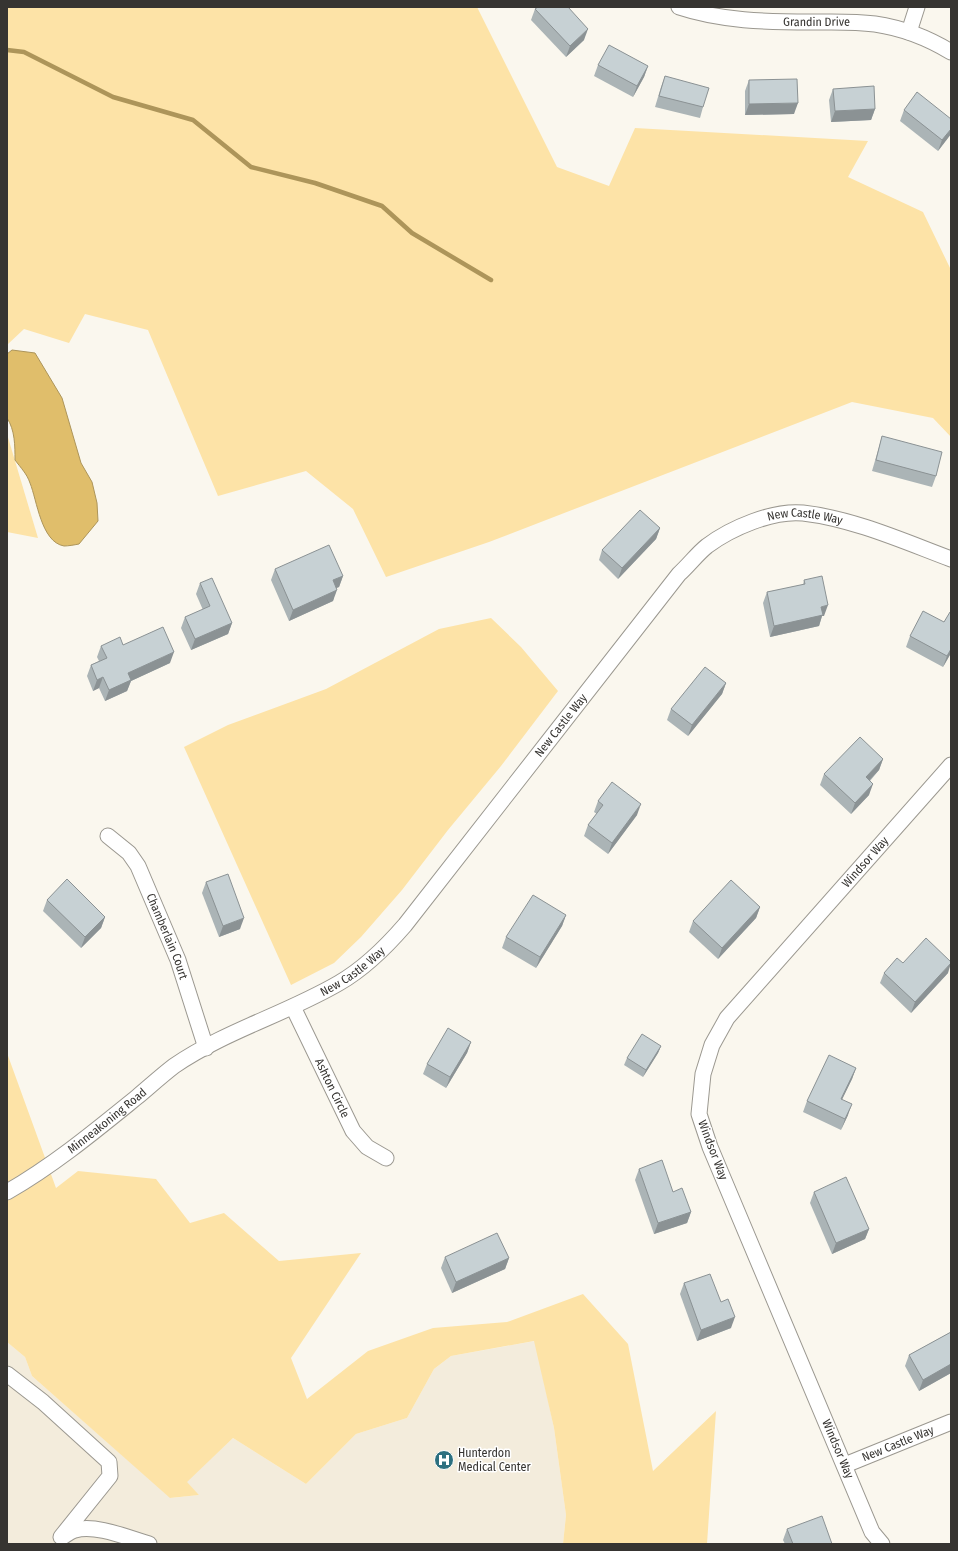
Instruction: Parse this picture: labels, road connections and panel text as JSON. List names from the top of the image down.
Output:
{
  "streets": {
    "street": [
      "Grandin Drive",
      "New Castle Way",
      "Windsor Way",
      "Chamberlain Court",
      "Ashton Circle",
      "Minneakoning Road"
    ]
  },
  "crossings": [
    ["New Castle Way", "Windsor Way"],
    ["New Castle Way", "Chamberlain Court"],
    ["New Castle Way", "Ashton Circle"],
    ["New Castle Way", "Minneakoning Road"],
    ["Chamberlain Court", "Minneakoning Road"]
  ],
  "places": {
    "hospital": ["Hunterdon Medical Center"]
  }
}
